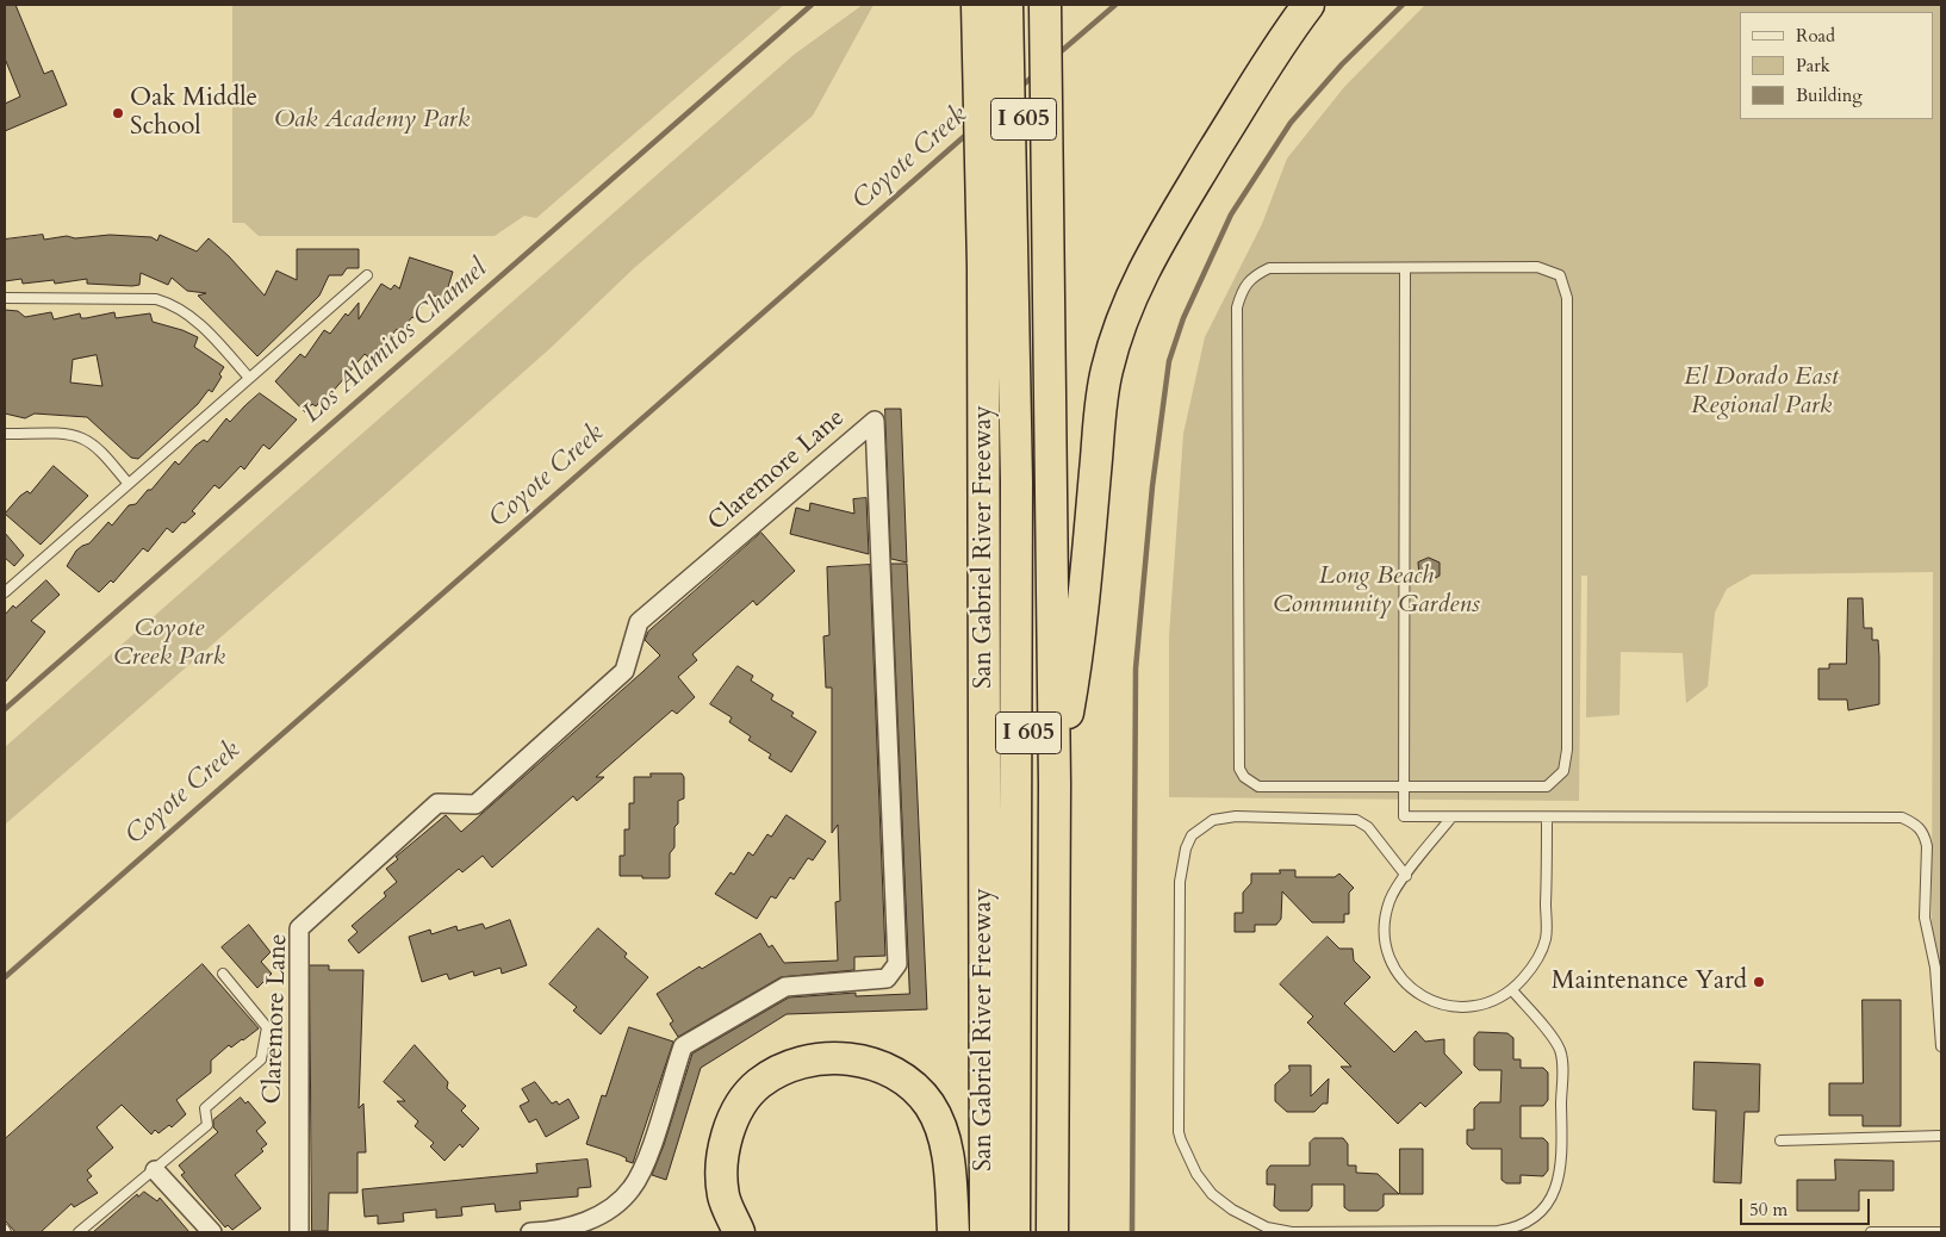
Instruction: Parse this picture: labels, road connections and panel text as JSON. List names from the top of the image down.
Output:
{
  "streets": {
    "highway": ["I 605", "San Gabriel River Freeway"],
    "street": ["Claremore Lane"]
  },
  "water": ["Coyote Creek", "Los Alamitos Channel"],
  "parks": [
    "Oak Academy Park",
    "El Dorado East Regional Park",
    "Long Beach Community Gardens",
    "Coyote Creek Park"
  ],
  "places": ["Oak Middle School", "Maintenance Yard"],
  "legend": ["Road", "Park", "Building"],
  "scale_bar": "50 m"
}
